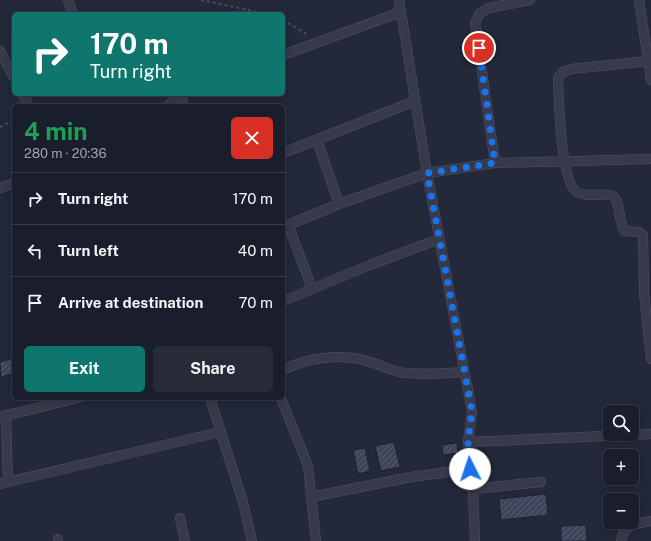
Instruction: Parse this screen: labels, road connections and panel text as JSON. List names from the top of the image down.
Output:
{
  "page": {
    "turn": ["170 m", "Turn right"],
    "heading": ["4 min", "280 m · 20:36"],
    "list": [
      {
        "name": "Turn right",
        "value": "170 m"
      },
      {
        "name": "Turn left",
        "value": "40 m"
      },
      {
        "name": "Arrive at destination",
        "value": "70 m"
      }
    ],
    "buttons": ["Exit", "Share"],
    "map_buttons": ["+", "−"]
  }
}
